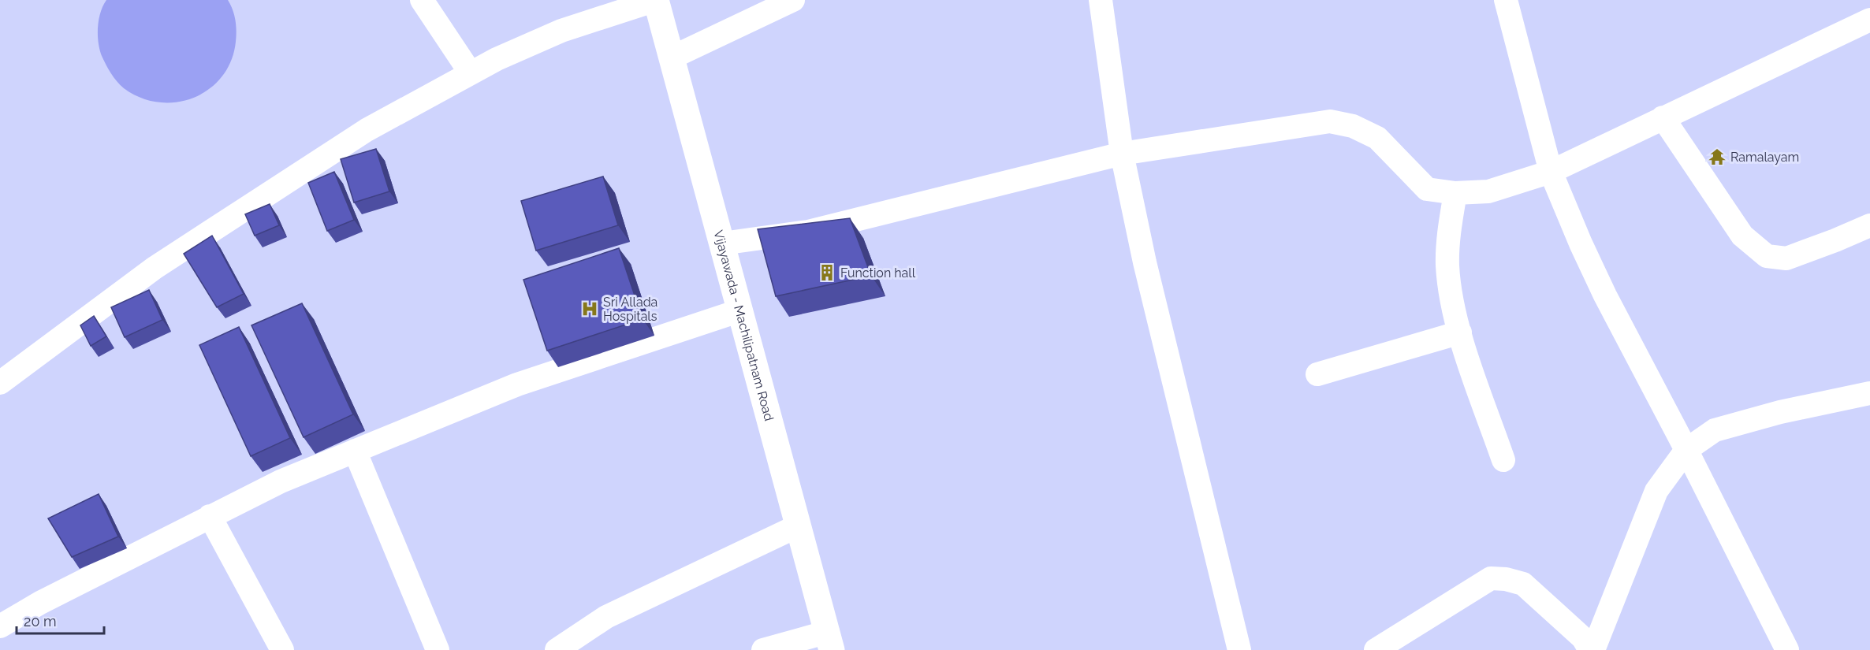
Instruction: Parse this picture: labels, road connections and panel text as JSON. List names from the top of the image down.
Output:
{
  "streets": {
    "highway": ["Vijayawada - Machilipatnam Road"]
  },
  "places": {
    "temple": ["Ramalayam"],
    "building": ["Function hall"],
    "hospital": ["Sri Allada Hospitals"]
  },
  "scale_bar": "20 m"
}
